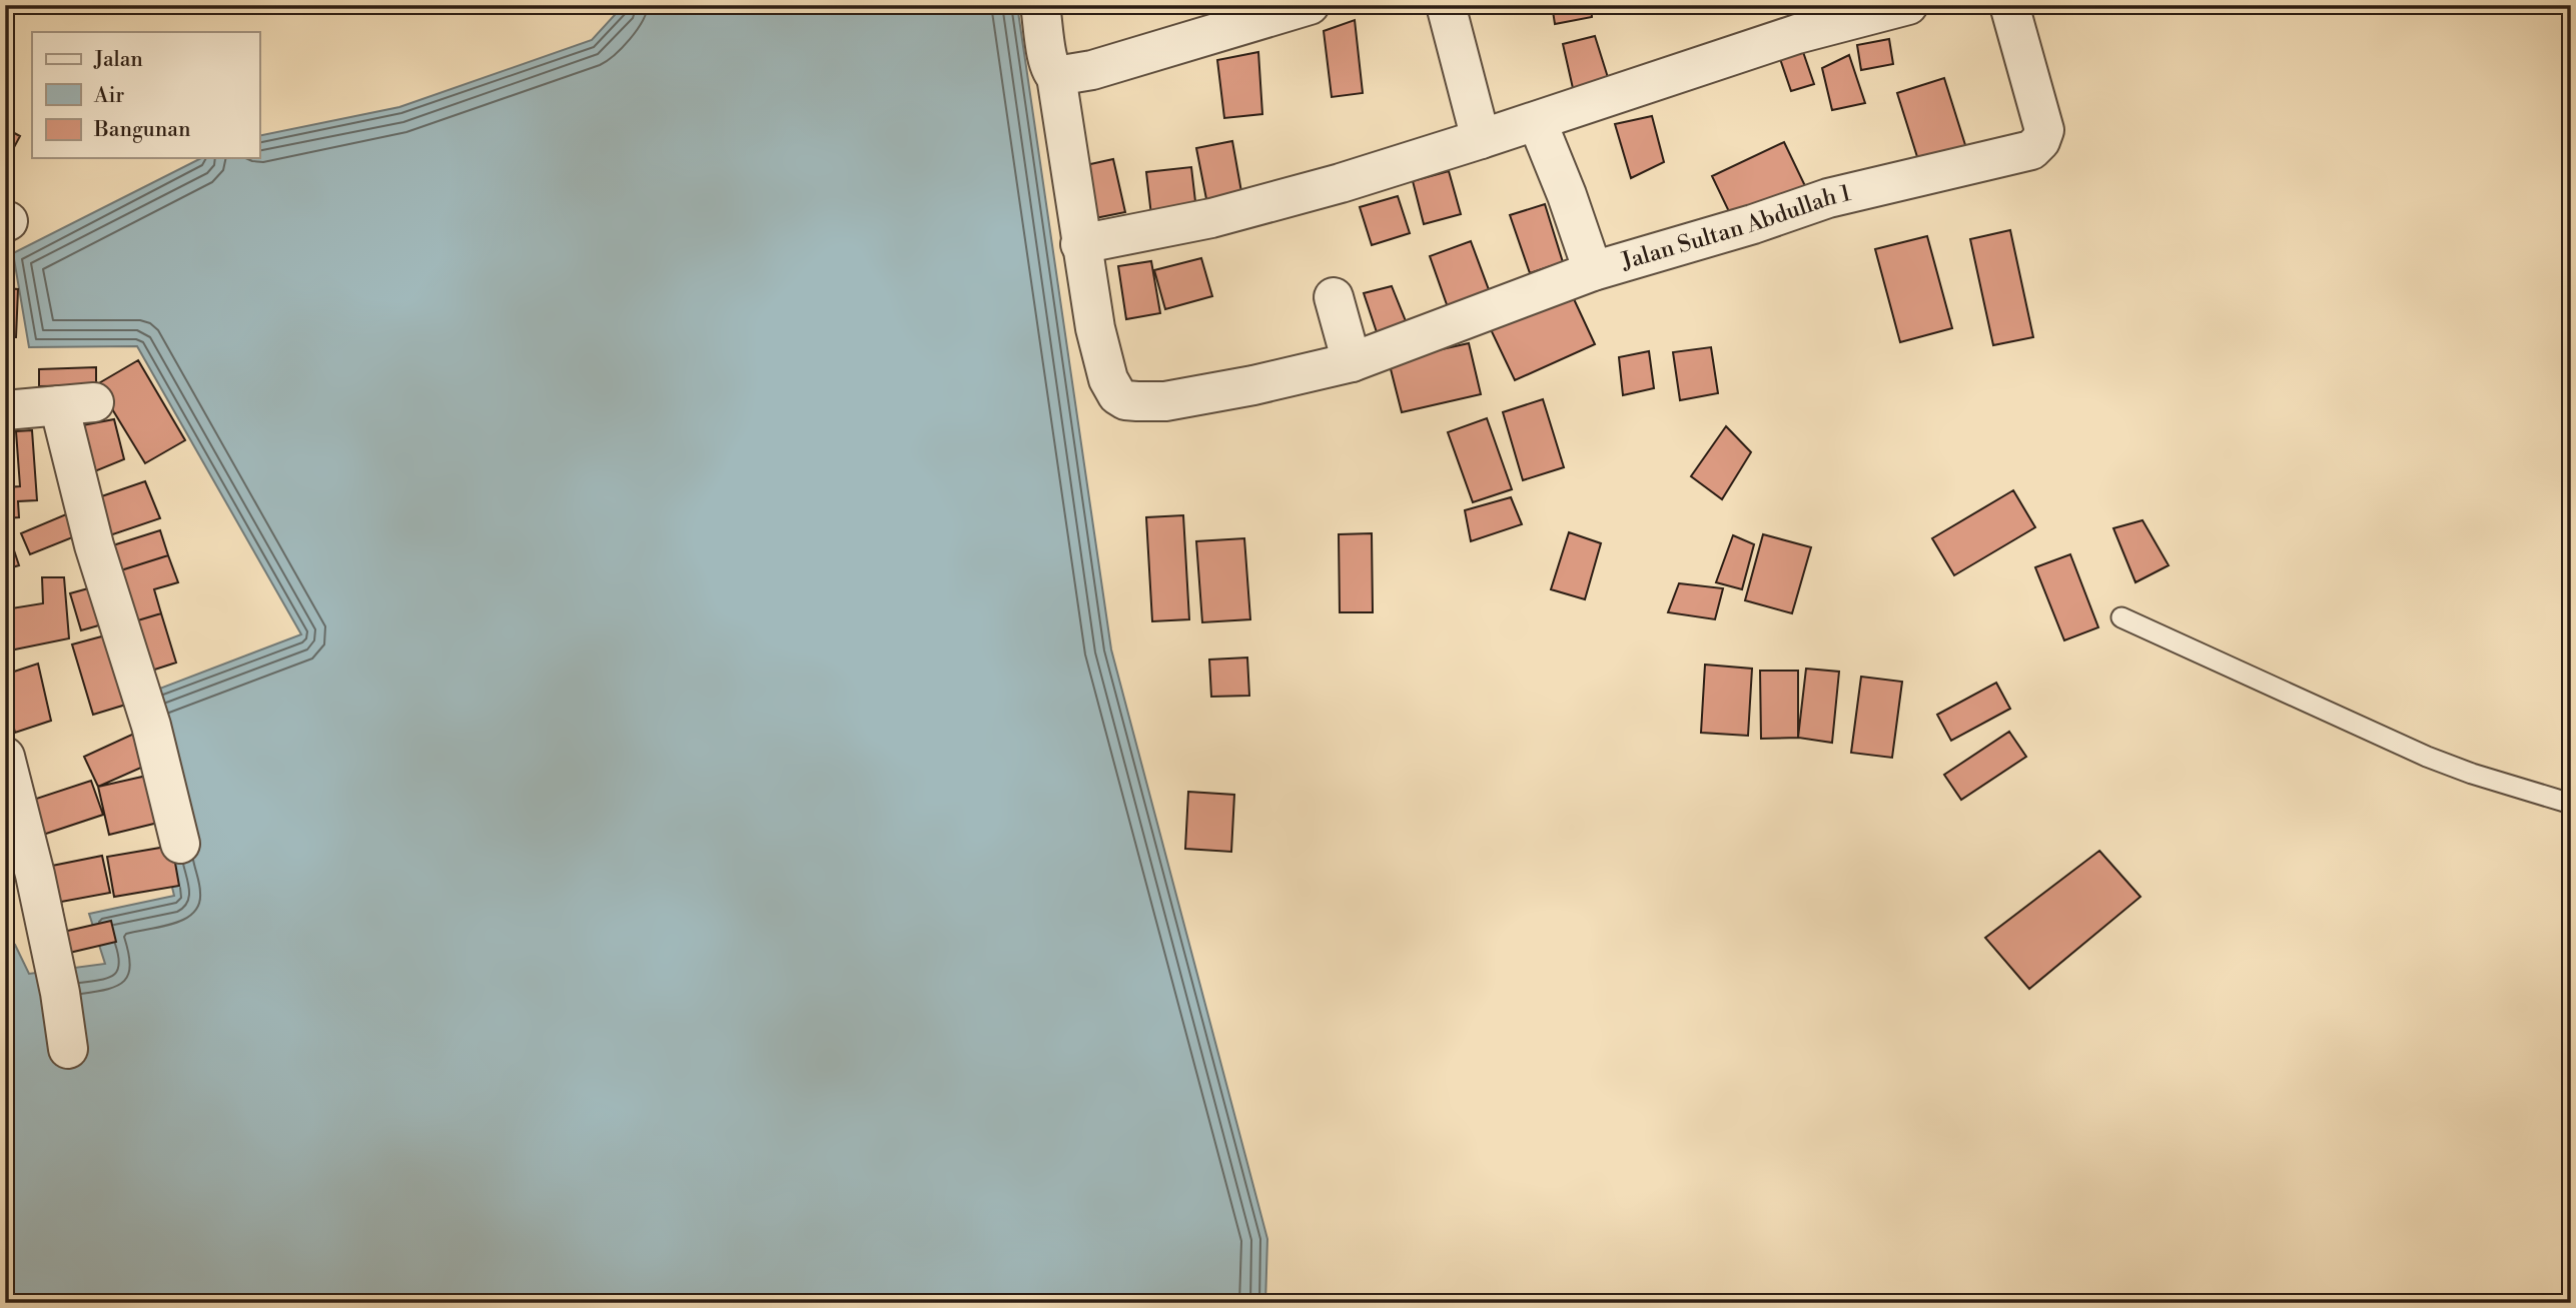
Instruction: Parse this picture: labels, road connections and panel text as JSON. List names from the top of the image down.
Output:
{
  "streets": {
    "street": ["Jalan Sultan Abdullah 1"]
  },
  "legend": ["Jalan", "Air", "Bangunan"]
}
